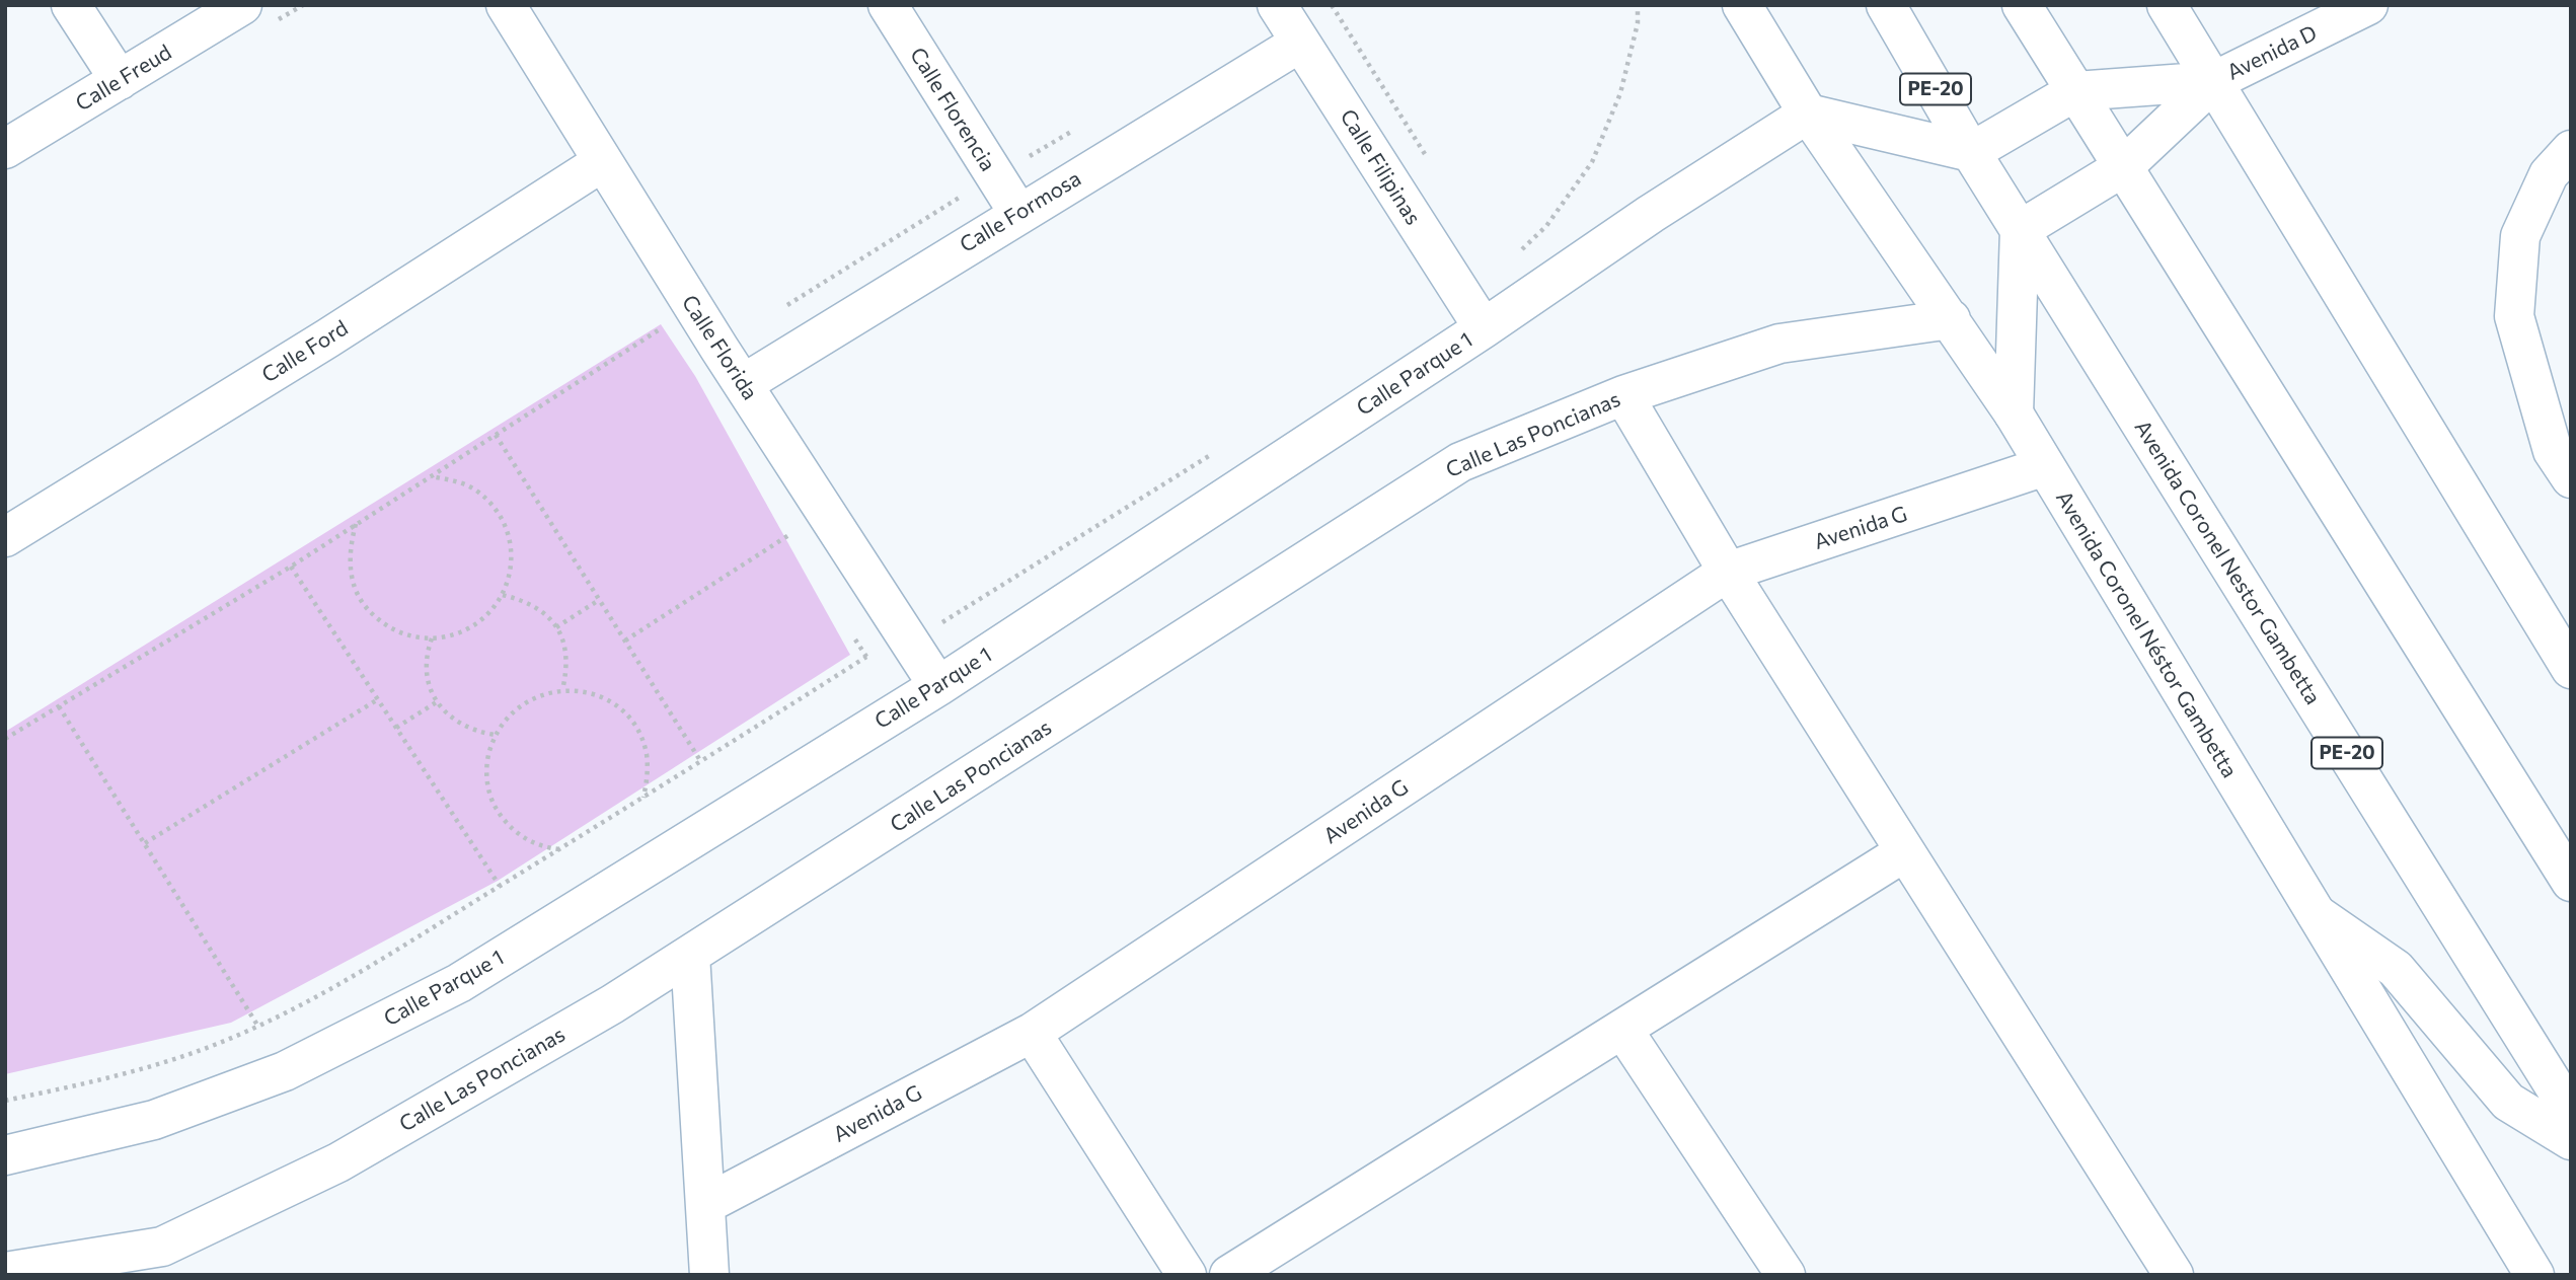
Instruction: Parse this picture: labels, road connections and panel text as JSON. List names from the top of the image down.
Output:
{
  "streets": {
    "main road": [
      "Avenida D",
      "Calle Freud",
      "PE-20",
      "Calle Florencia",
      "Calle Filipinas",
      "Calle Formosa",
      "Calle Florida",
      "Calle Ford",
      "Calle Parque 1",
      "Calle Las Poncianas",
      "Avenida G",
      "Avenida Coronel Nestor Gambetta",
      "Avenida Coronel Néstor Gambetta"
    ]
  },
  "crossings": [
    ["Avenida D", "PE-20"],
    ["Avenida D", "Avenida Coronel Nestor Gambetta"],
    ["PE-20", "Avenida Coronel Nestor Gambetta"],
    ["Calle Florencia", "Calle Formosa"],
    ["Calle Filipinas", "Calle Formosa"],
    ["Calle Filipinas", "Calle Parque 1"],
    ["Calle Formosa", "Calle Florida"],
    ["Calle Florida", "Calle Ford"],
    ["Calle Florida", "Calle Parque 1"],
    ["Calle Parque 1", "Avenida Coronel Néstor Gambetta"],
    ["Calle Las Poncianas", "Avenida Coronel Néstor Gambetta"],
    ["Avenida G", "Avenida Coronel Néstor Gambetta"]
  ]
}
